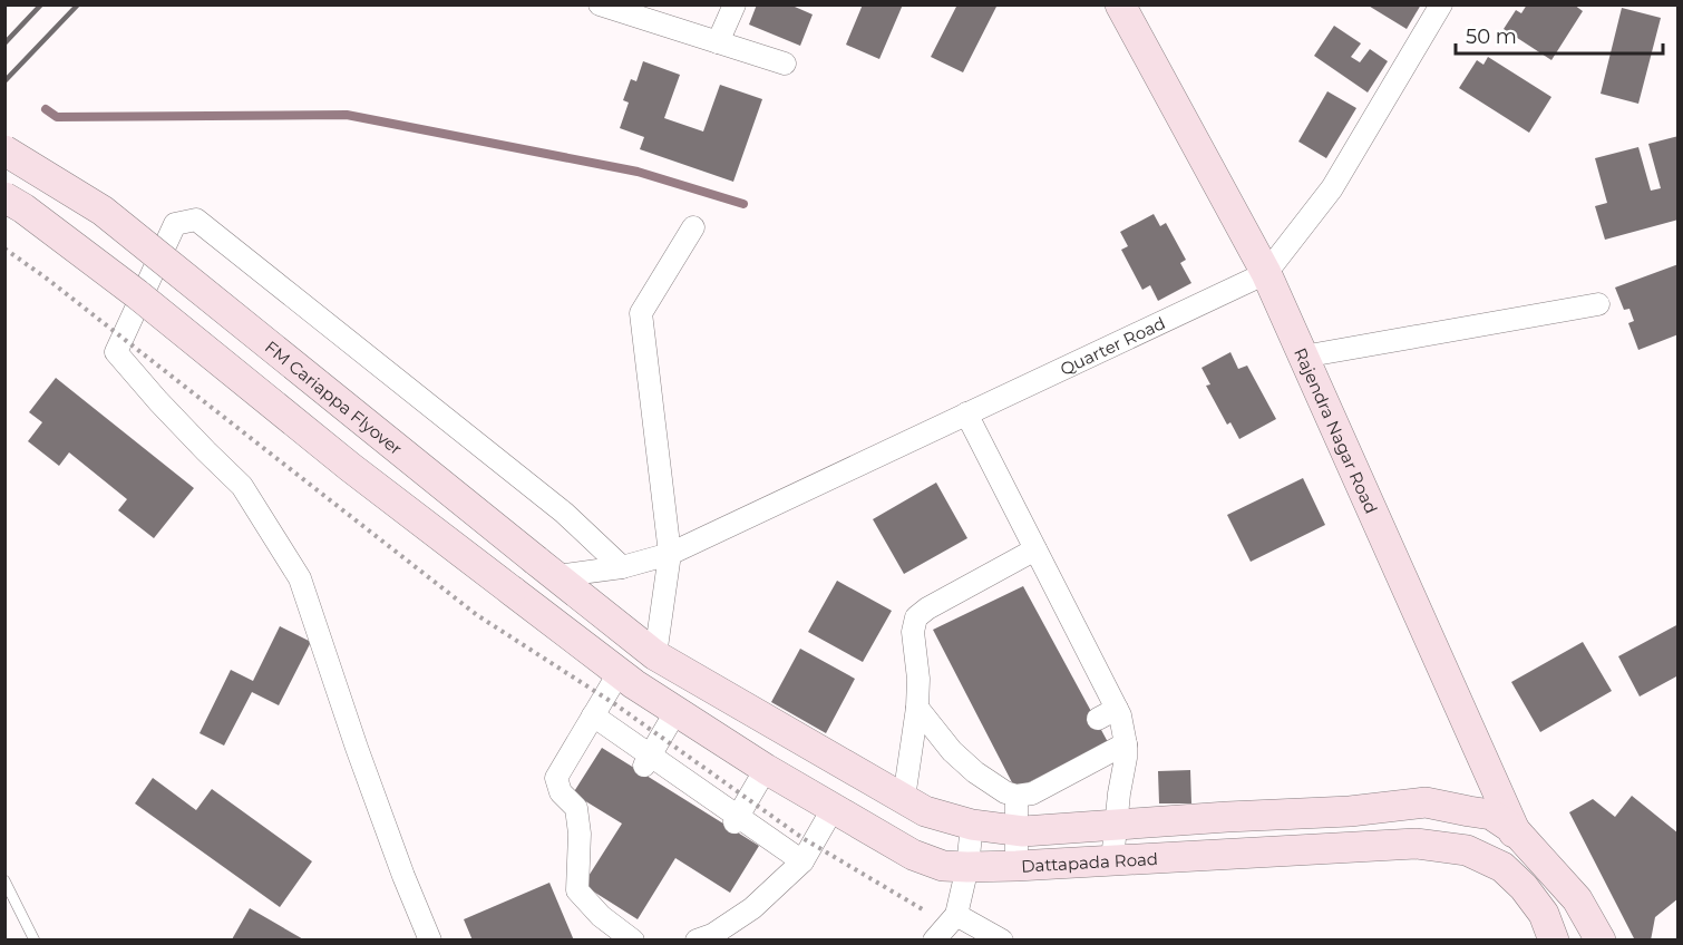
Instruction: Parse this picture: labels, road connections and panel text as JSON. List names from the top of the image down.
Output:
{
  "streets": {
    "main road": ["FM Cariappa Flyover", "Rajendra Nagar Road", "Dattapada Road"],
    "street": ["Quarter Road"]
  },
  "crossings": [
    ["Quarter Road", "FM Cariappa Flyover"],
    ["Quarter Road", "Rajendra Nagar Road"]
  ],
  "scale_bar": "50 m"
}
